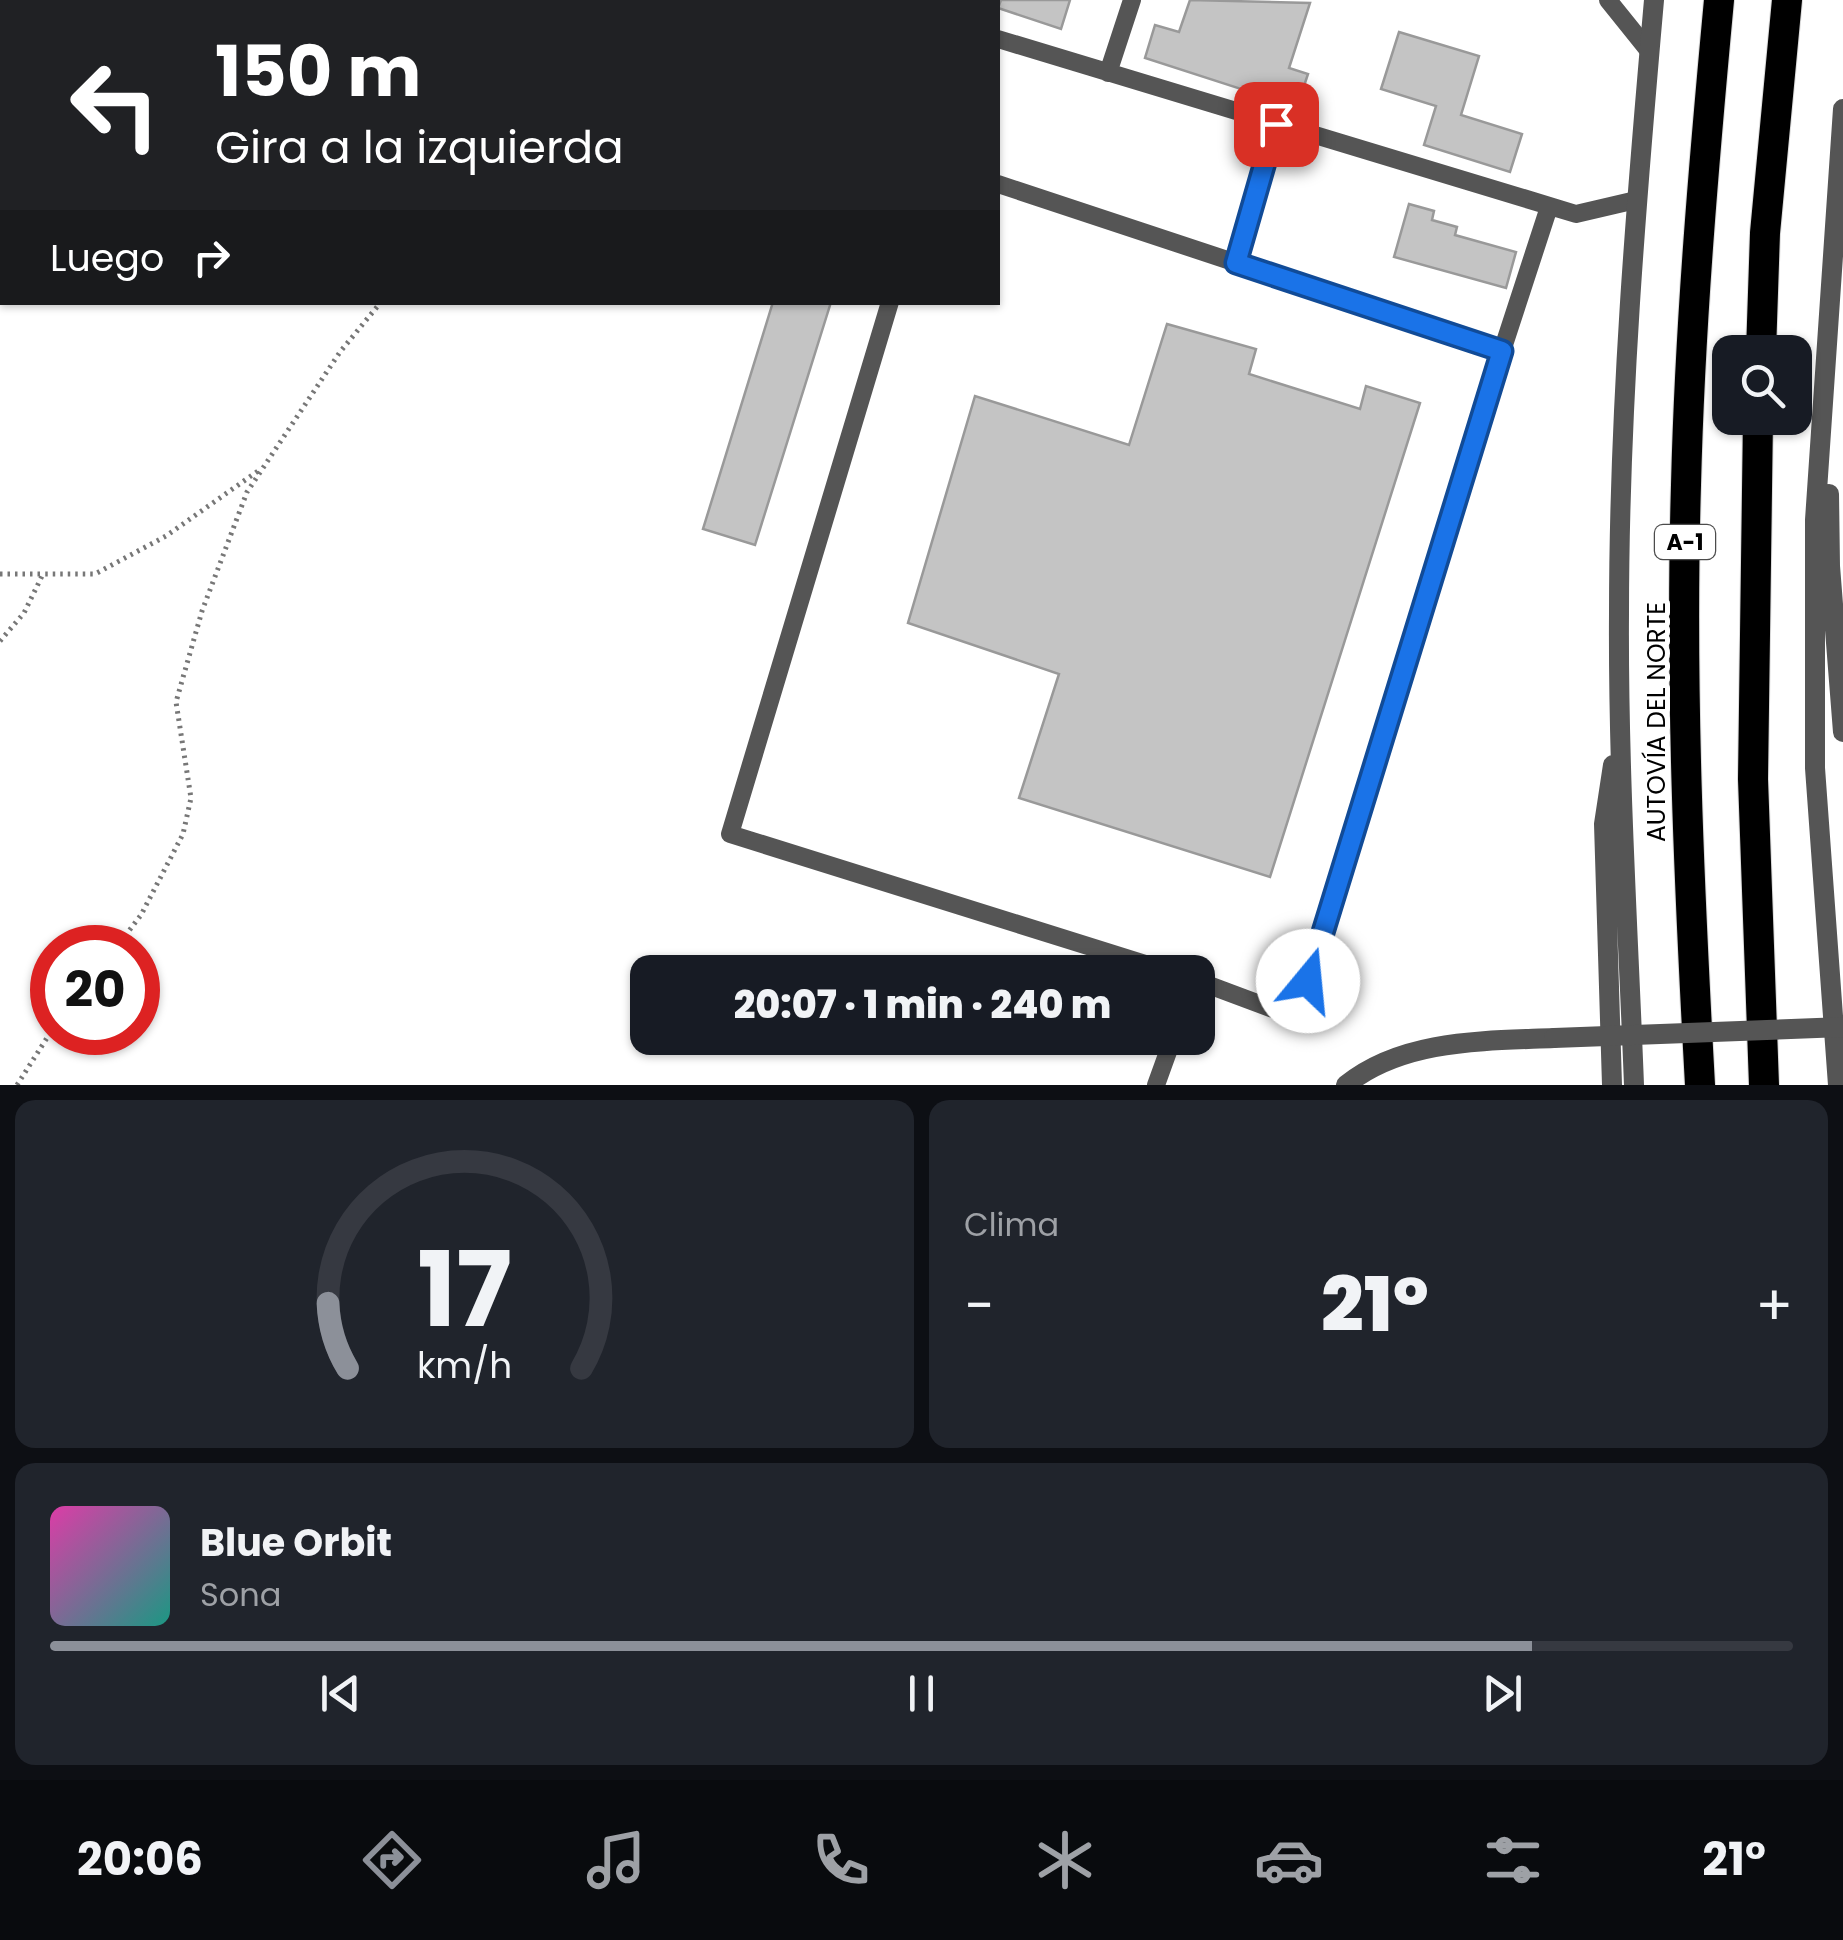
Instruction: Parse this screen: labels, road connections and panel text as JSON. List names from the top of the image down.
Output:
{
  "streets": {
    "highway": ["A-1", "AUTOVÍA DEL NORTE"]
  },
  "page": {
    "turn": ["150 m", "Gira a la izquierda"],
    "then": "Luego",
    "limit": "20",
    "trip": "20:07 · 1 min · 240 m",
    "tile": "Clima",
    "heat": ["−", "21°", "+"],
    "song": ["Blue Orbit", "Sona"],
    "tabs": ["20:06", "21°"],
    "gauge": ["17", "km/h"]
  }
}
